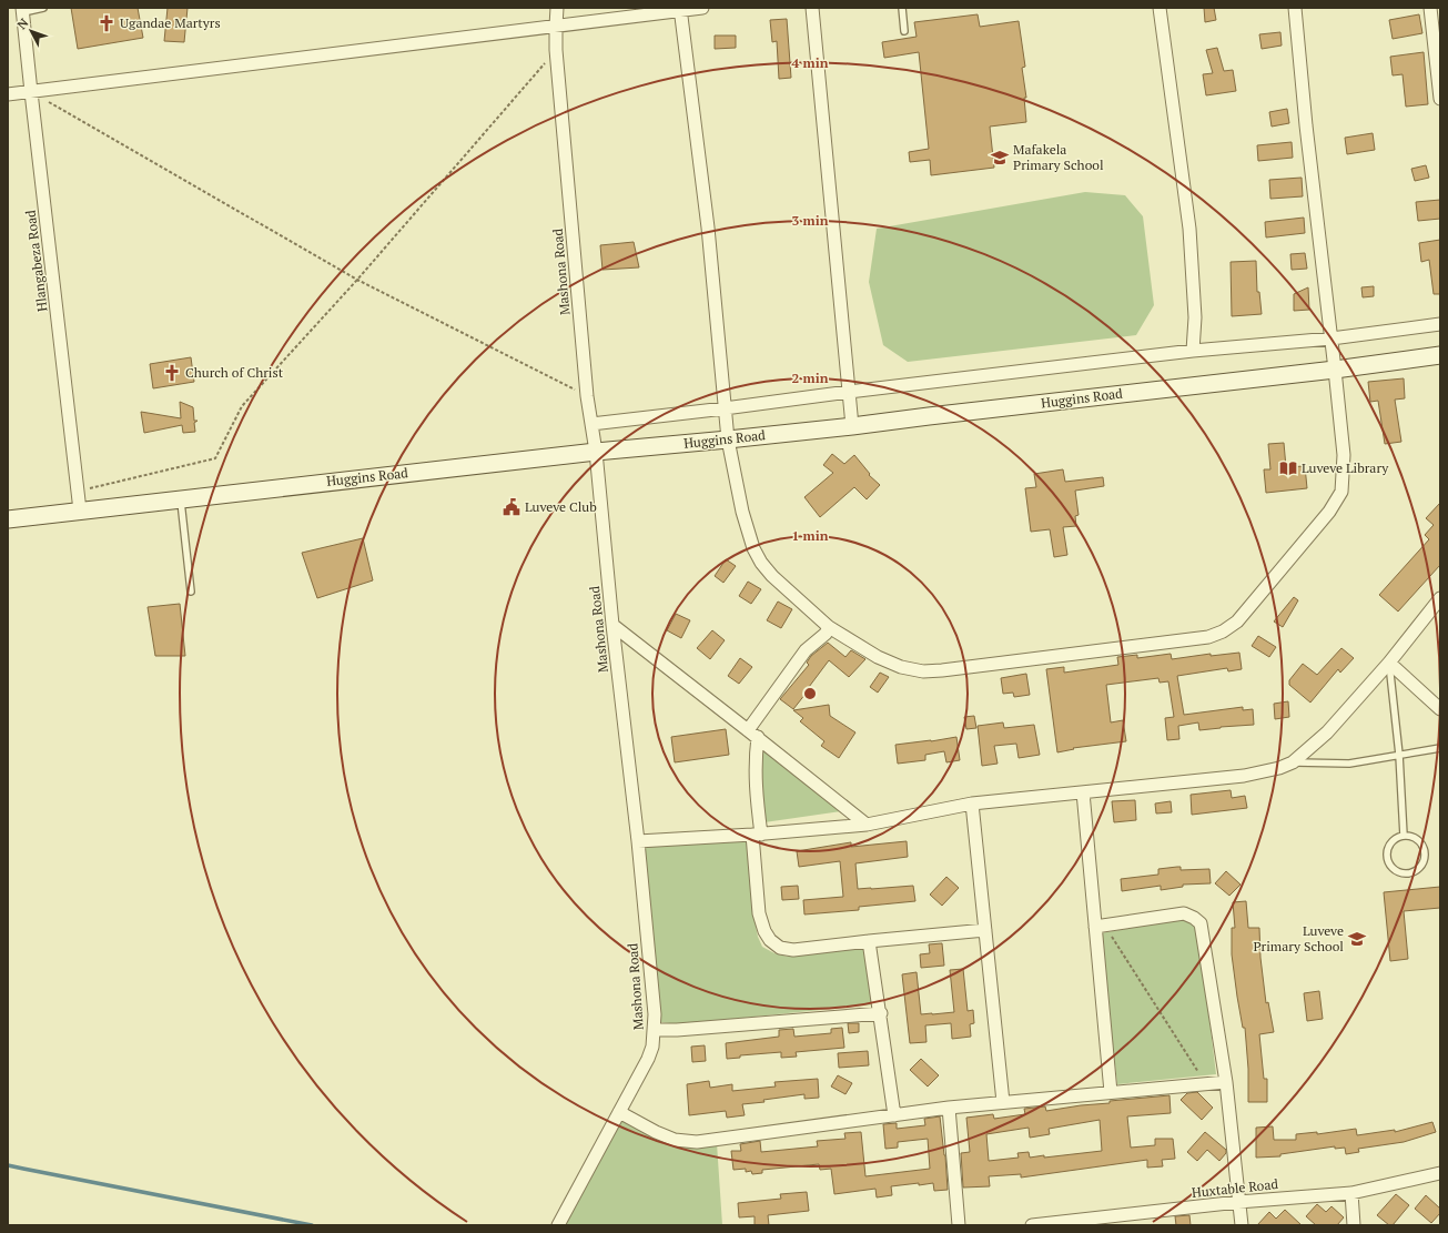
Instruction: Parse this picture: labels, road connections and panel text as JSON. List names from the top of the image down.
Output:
{
  "streets": {
    "street": [
      "Hlangabeza Road",
      "Mashona Road",
      "Huggins Road",
      "Huxtable Road"
    ]
  },
  "crossings": [
    ["Hlangabeza Road", "Huggins Road"],
    ["Mashona Road", "Huggins Road"]
  ],
  "places": {
    "church": ["Ugandae Martyrs", "Church of Christ"],
    "school or university": ["Mafakela Primary School", "Luveve Primary School"],
    "library": ["Luveve Library"],
    "public building": ["Luveve Club"]
  },
  "north": "top left",
  "rings": [
    "4 min",
    "3 min",
    "2 min",
    "1 min"
  ]
}
